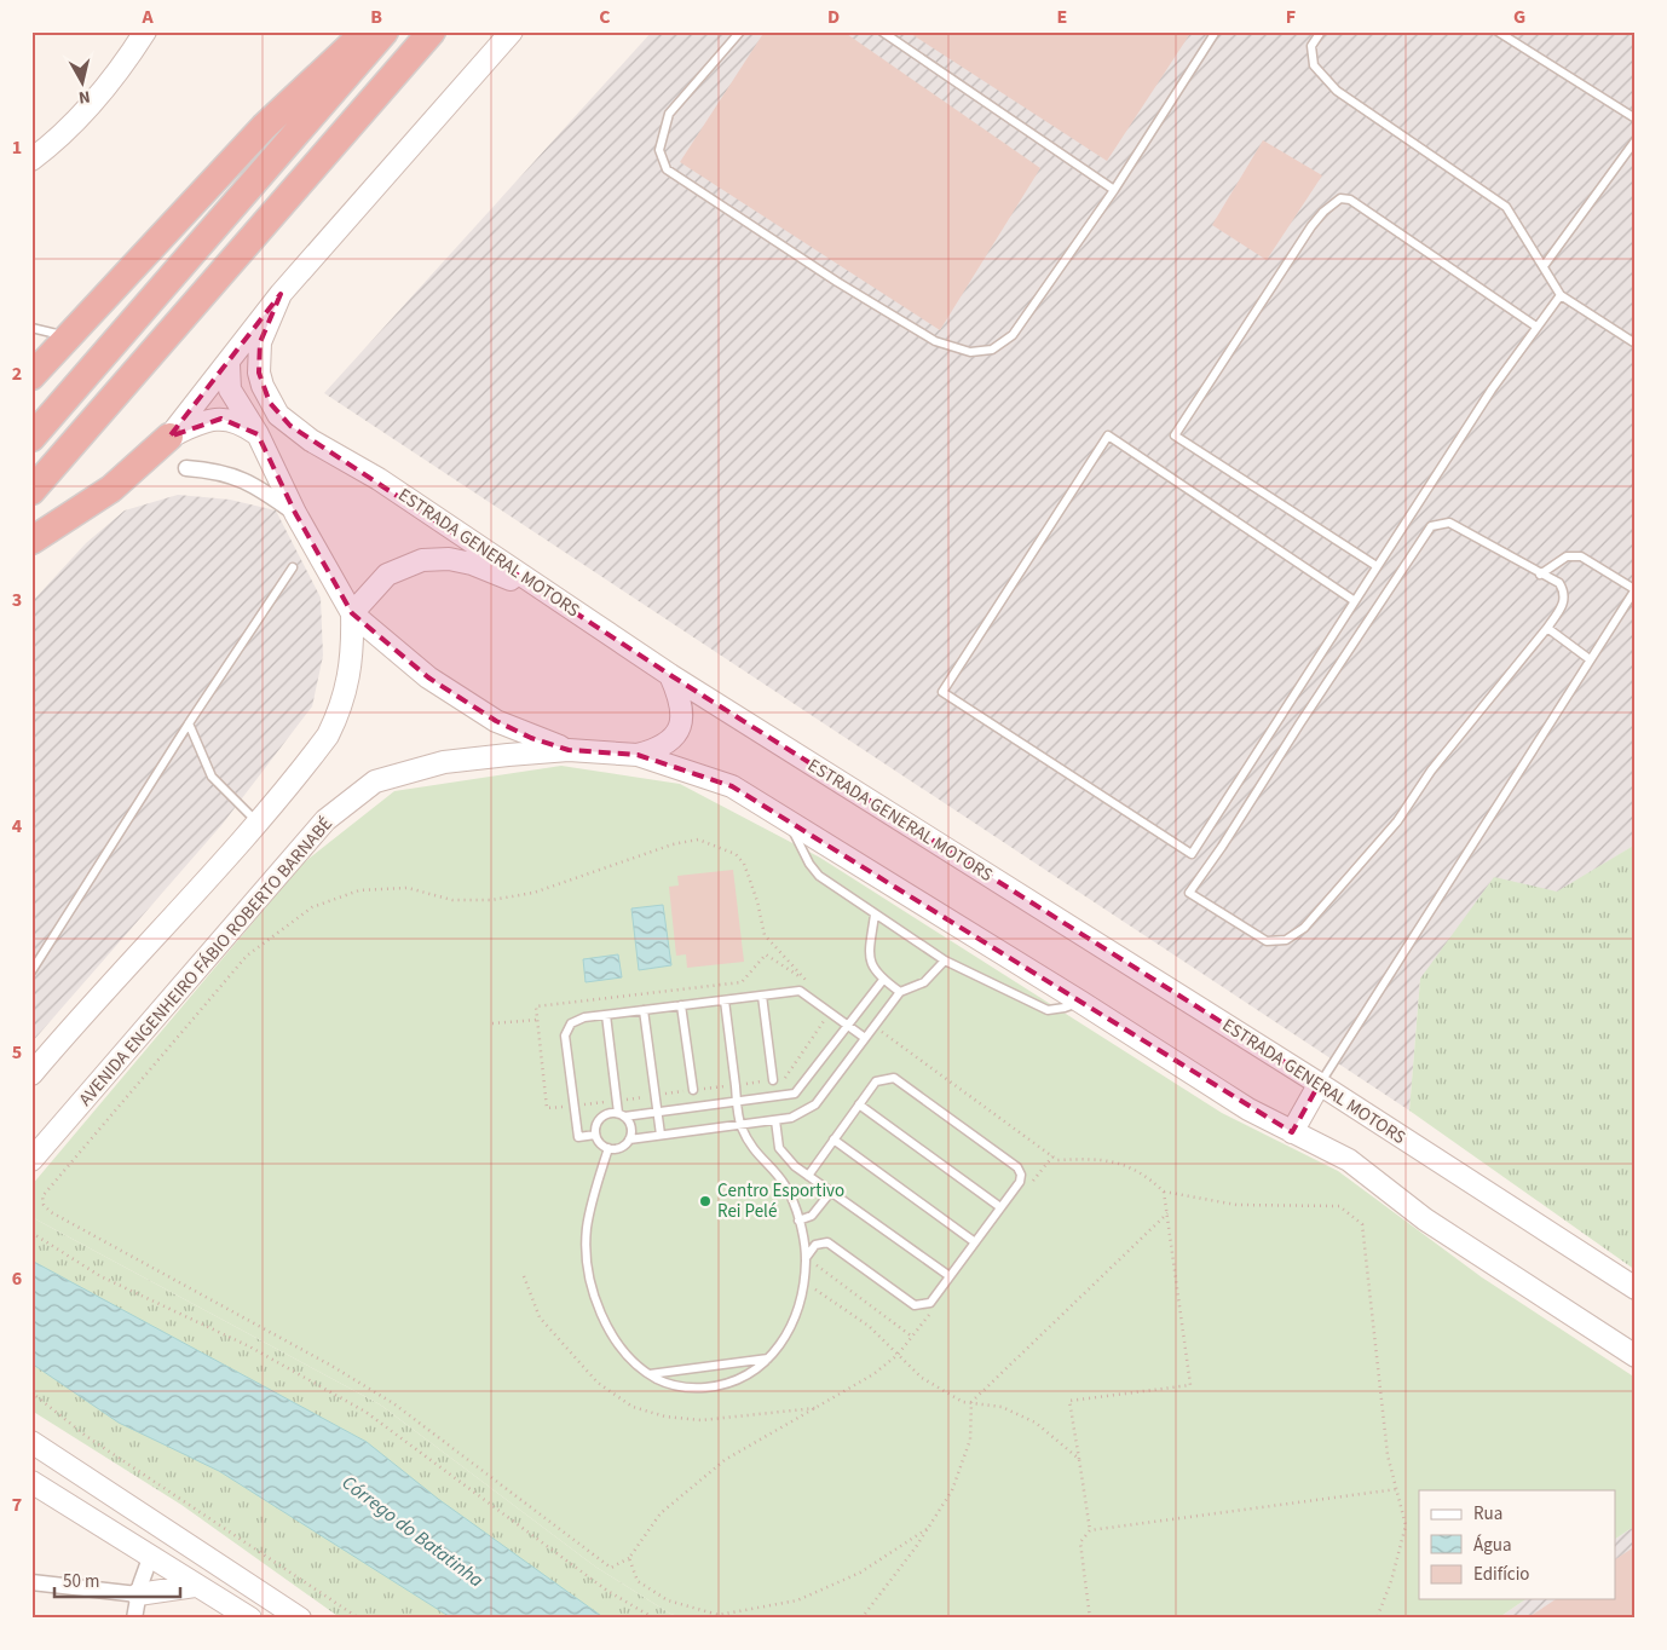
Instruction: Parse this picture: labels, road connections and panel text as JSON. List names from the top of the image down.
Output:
{
  "streets": {
    "main road": ["ESTRADA GENERAL MOTORS", "AVENIDA ENGENHEIRO FÁBIO ROBERTO BARNABÉ"]
  },
  "water": ["Córrego do Batatinha"],
  "places": ["Centro Esportivo Rei Pelé"],
  "legend": ["Rua", "Água", "Edifício"],
  "scale_bar": "50 m",
  "north": "bottom",
  "grid": {
    "columns": [
      "A",
      "B",
      "C",
      "D",
      "E",
      "F",
      "G"
    ],
    "rows": [
      "1",
      "2",
      "3",
      "4",
      "5",
      "6",
      "7"
    ]
  }
}
